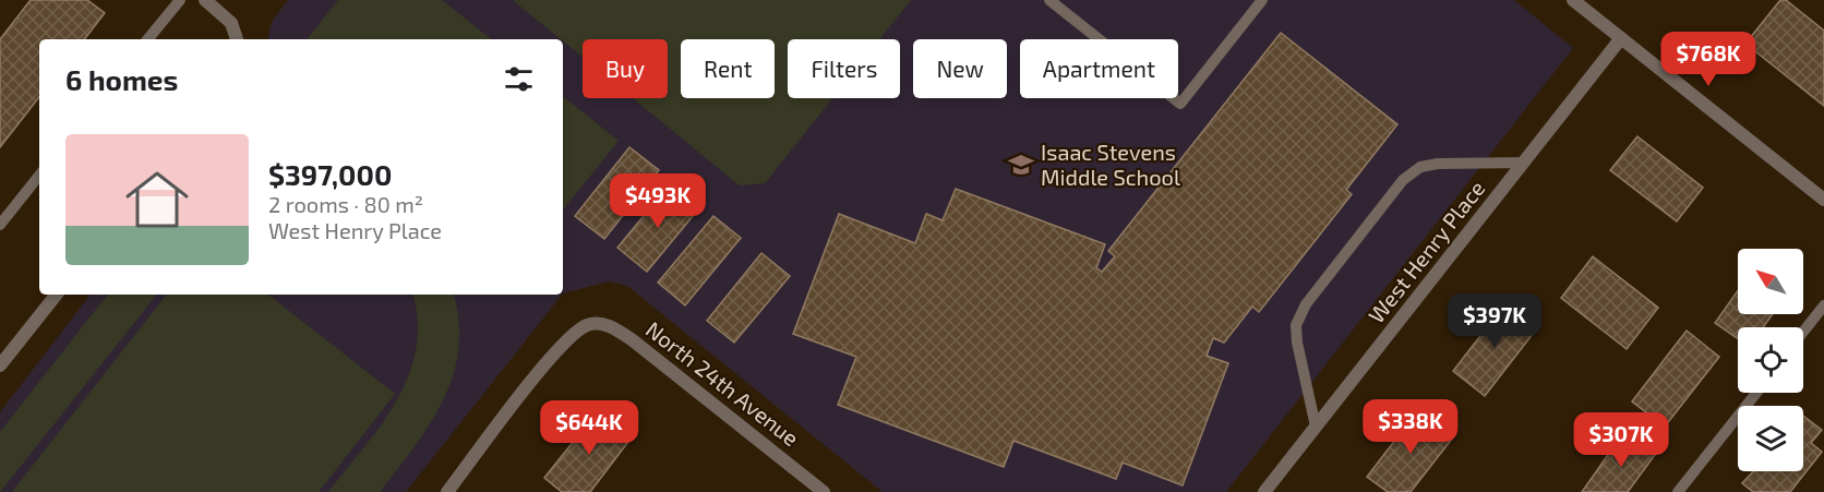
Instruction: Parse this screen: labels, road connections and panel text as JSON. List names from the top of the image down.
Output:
{
  "streets": {
    "street": ["West Henry Place", "North 24th Avenue"]
  },
  "places": {
    "school or university": ["Isaac Stevens Middle School"]
  },
  "north": "top left",
  "page": {
    "price": [
      "$768K",
      "$493K",
      "$397K",
      "$338K",
      "$644K",
      "$307K"
    ],
    "chip": [
      "Buy",
      "Rent",
      "Filters",
      "New",
      "Apartment"
    ],
    "heading": "6 homes",
    "list": [
      {
        "name": "$397,000",
        "note": "2 rooms · 80 m² · West Henry Place"
      }
    ]
  }
}
